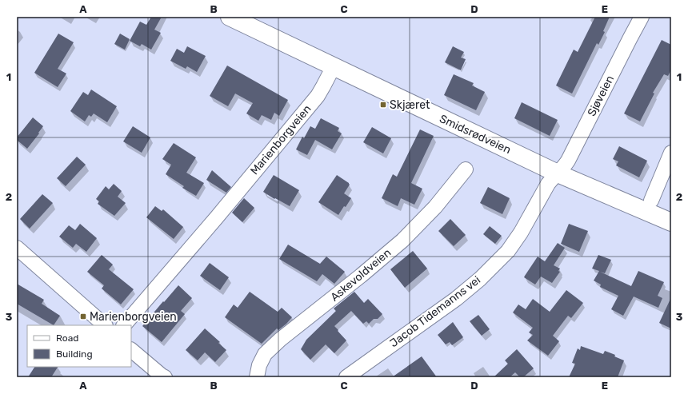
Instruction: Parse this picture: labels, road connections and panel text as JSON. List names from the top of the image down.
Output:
{
  "streets": {
    "main road": ["Smidsrødveien"],
    "street": [
      "Sjøveien",
      "Marienborgveien",
      "Askevoldveien",
      "Jacob Tidemanns vei"
    ]
  },
  "crossings": [
    ["Sjøveien", "Smidsrødveien"],
    ["Sjøveien", "Jacob Tidemanns vei"],
    ["Smidsrødveien", "Marienborgveien"],
    ["Smidsrødveien", "Jacob Tidemanns vei"]
  ],
  "places": {
    "transit": ["Skjæret", "Marienborgveien"]
  },
  "legend": ["Road", "Building"],
  "grid": {
    "columns": [
      "A",
      "B",
      "C",
      "D",
      "E"
    ],
    "rows": ["1", "2", "3"]
  }
}
